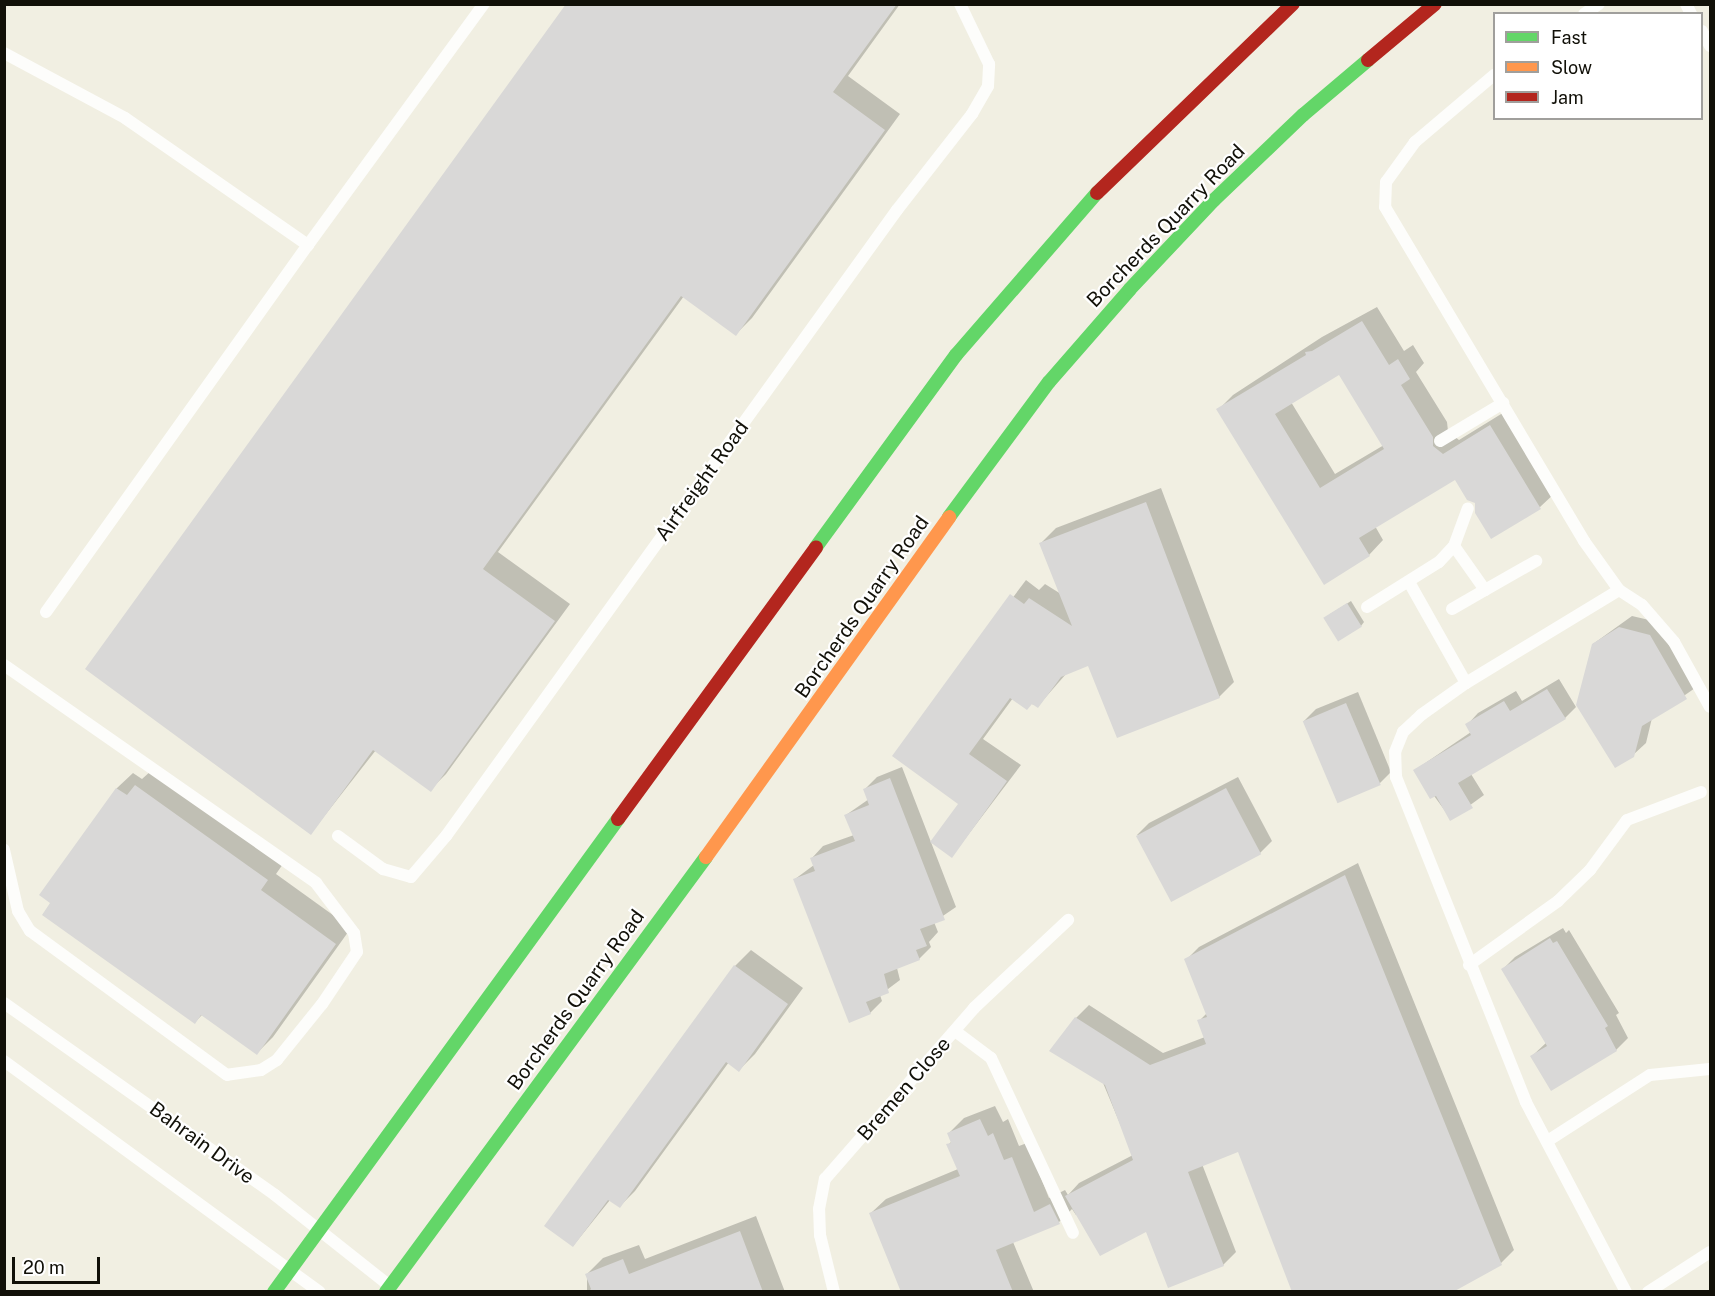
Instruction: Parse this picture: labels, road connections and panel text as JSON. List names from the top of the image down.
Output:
{
  "streets": {
    "main road": ["Borcherds Quarry Road"],
    "lane": ["Airfreight Road", "Bremen Close", "Bahrain Drive"]
  },
  "crossings": [
    ["Borcherds Quarry Road", "Bahrain Drive"]
  ],
  "legend": ["Fast", "Slow", "Jam"],
  "scale_bar": "20 m"
}
